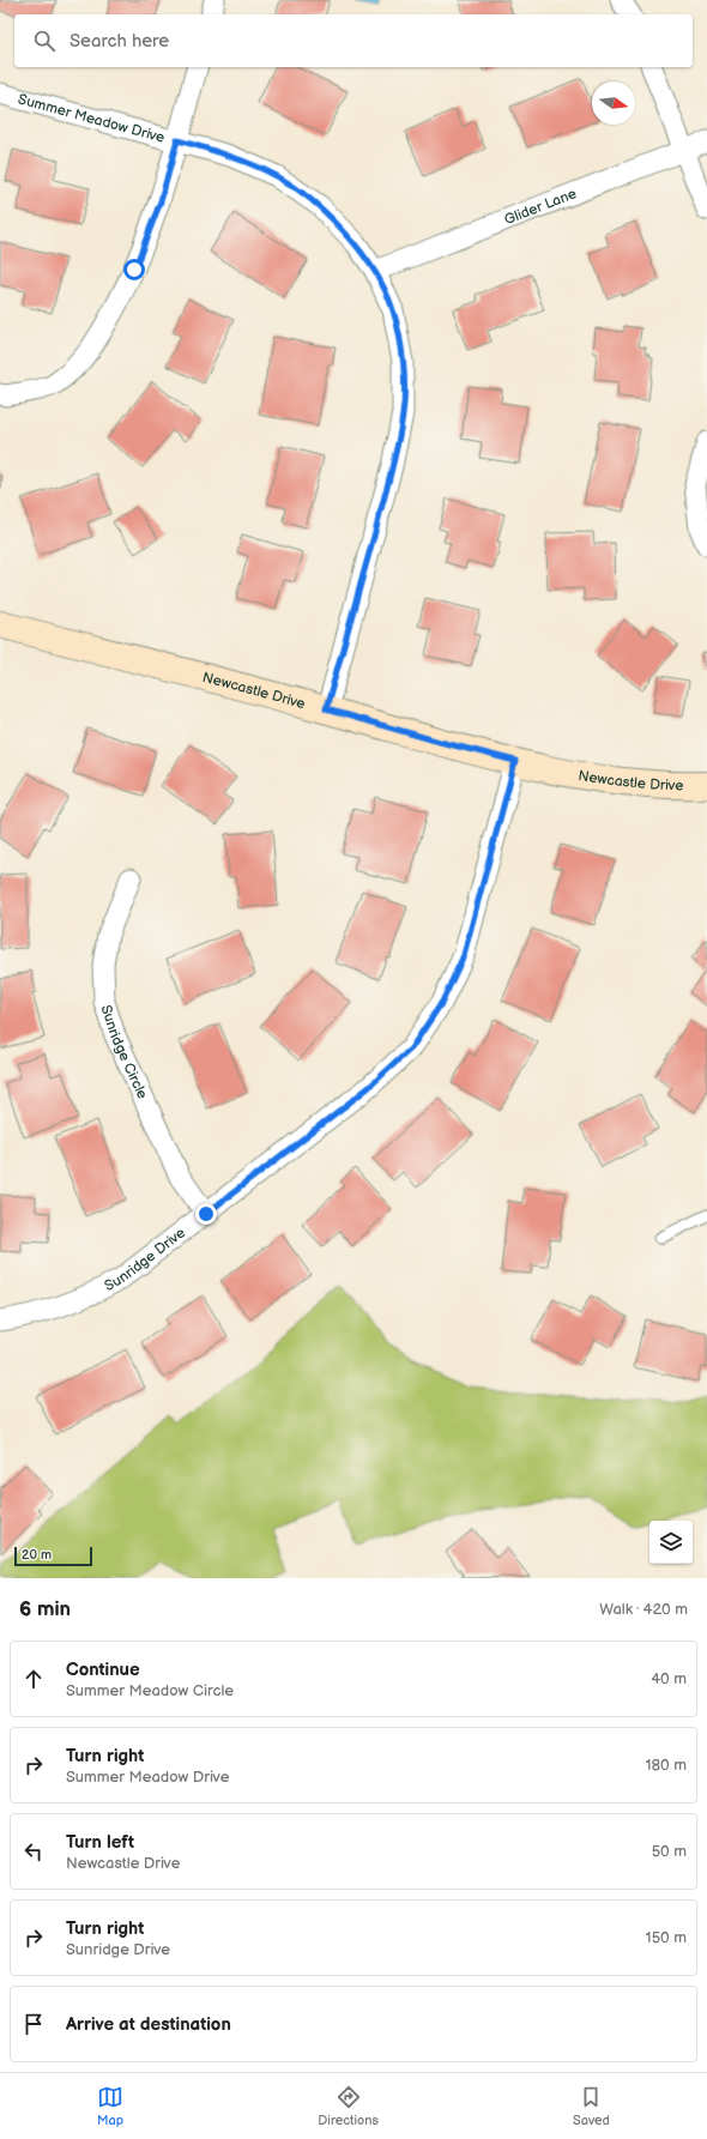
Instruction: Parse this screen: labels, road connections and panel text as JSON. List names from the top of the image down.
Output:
{
  "streets": {
    "street": [
      "Summer Meadow Drive",
      "Glider Lane",
      "Newcastle Drive",
      "Sunridge Circle",
      "Sunridge Drive"
    ]
  },
  "crossings": [
    ["Summer Meadow Drive", "Glider Lane"],
    ["Summer Meadow Drive", "Newcastle Drive"],
    ["Newcastle Drive", "Sunridge Drive"],
    ["Sunridge Circle", "Sunridge Drive"]
  ],
  "scale_bar": "20 m",
  "north": "right",
  "page": {
    "search": "Search here",
    "scale": "20 m",
    "heading": ["6 min", "Walk · 420 m"],
    "list": [
      ["Continue", "Summer Meadow Circle", "40 m"],
      ["Turn right", "Summer Meadow Drive", "180 m"],
      ["Turn left", "Newcastle Drive", "50 m"],
      ["Turn right", "Sunridge Drive", "150 m"],
      "Arrive at destination"
    ],
    "nav": ["Map", "Directions", "Saved"]
  }
}
